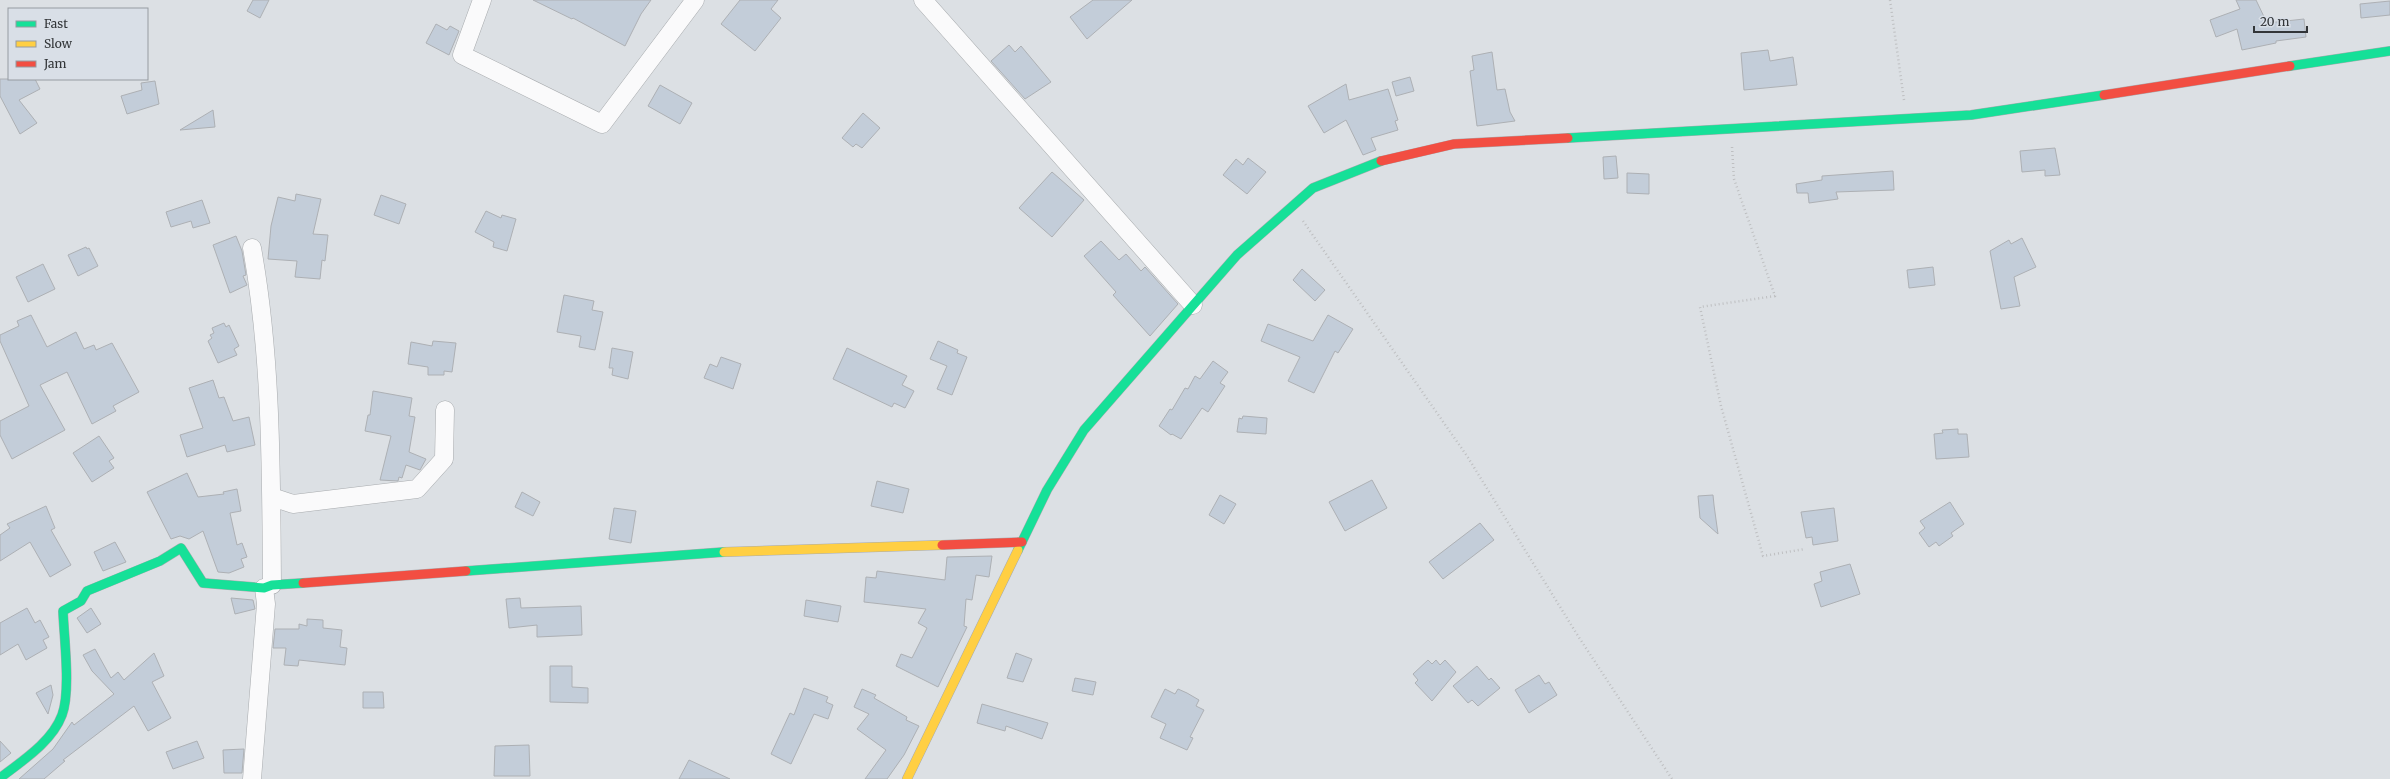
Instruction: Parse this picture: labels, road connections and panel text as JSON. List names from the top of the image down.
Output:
{
  "legend": ["Fast", "Slow", "Jam"],
  "scale_bar": "20 m"
}
